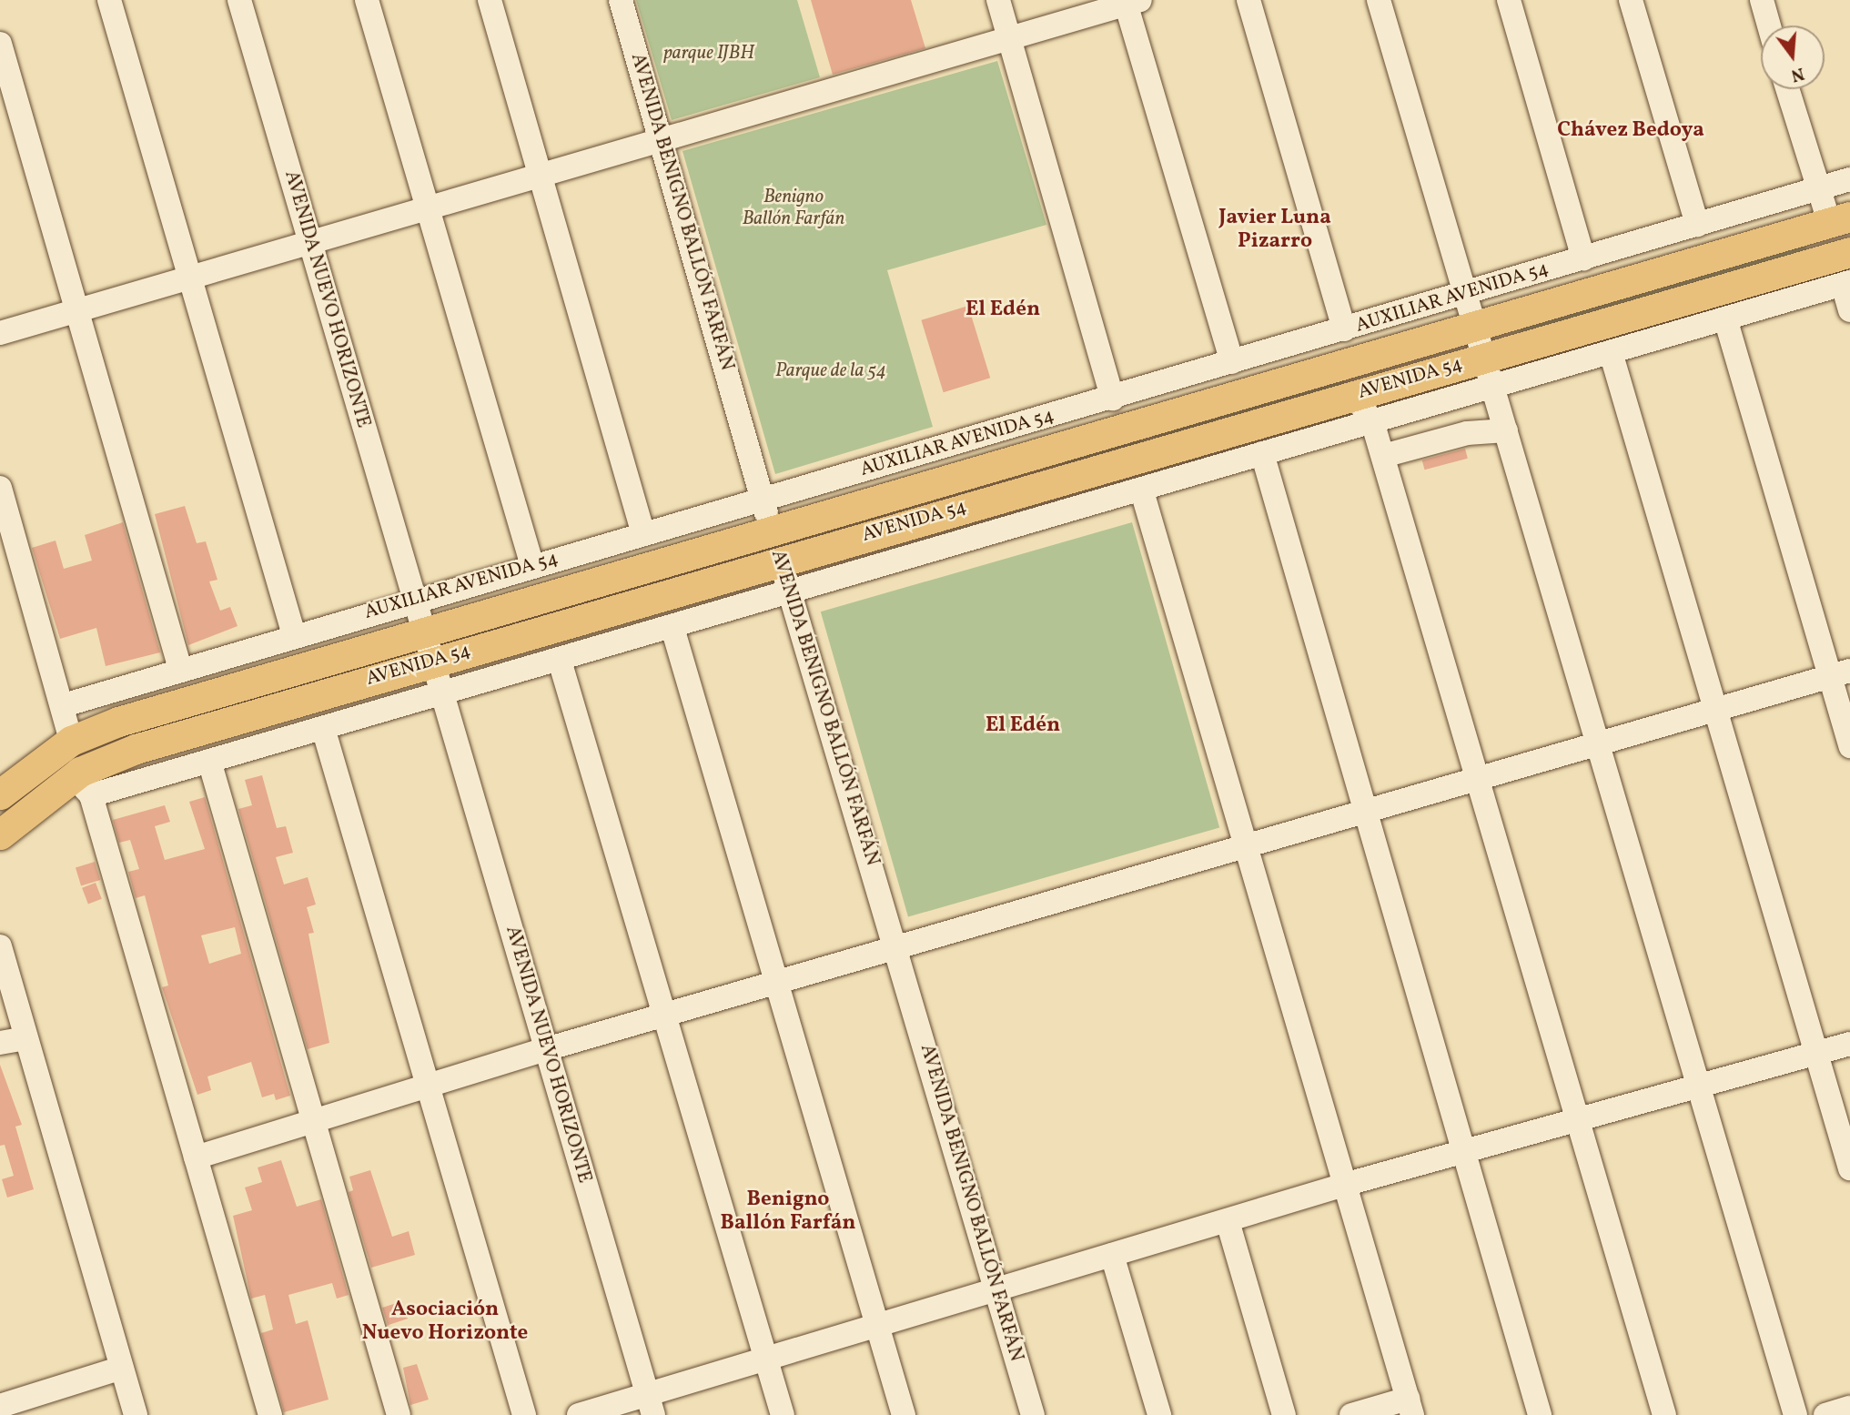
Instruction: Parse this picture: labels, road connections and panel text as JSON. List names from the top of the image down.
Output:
{
  "streets": {
    "main road": ["AVENIDA 54"],
    "street": ["AVENIDA BENIGNO BALLÓN FARFÁN", "AUXILIAR AVENIDA 54", "AVENIDA NUEVO HORIZONTE"]
  },
  "crossings": [
    ["AVENIDA BENIGNO BALLÓN FARFÁN", "AUXILIAR AVENIDA 54"],
    ["AVENIDA BENIGNO BALLÓN FARFÁN", "AVENIDA 54"],
    ["AUXILIAR AVENIDA 54", "AVENIDA NUEVO HORIZONTE"],
    ["AVENIDA NUEVO HORIZONTE", "AVENIDA 54"]
  ],
  "districts": [
    "Chávez Bedoya",
    "Javier Luna Pizarro",
    "El Edén",
    "El Edén",
    "Benigno Ballón Farfán",
    "Asociación Nuevo Horizonte"
  ],
  "parks": ["parque IJBH", "Benigno Ballón Farfán", "Parque de la 54"],
  "north": "bottom"
}
